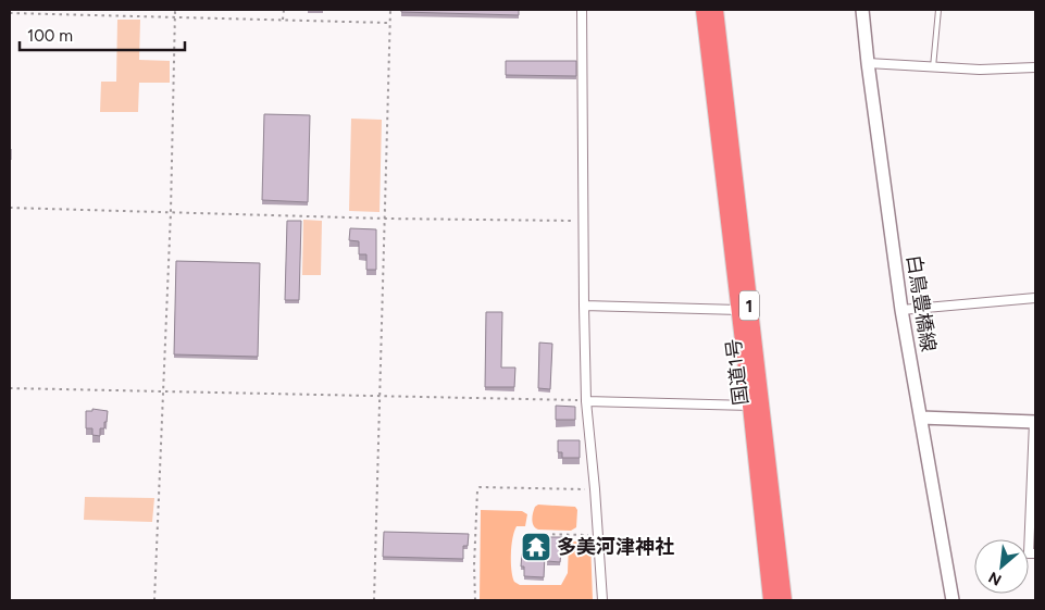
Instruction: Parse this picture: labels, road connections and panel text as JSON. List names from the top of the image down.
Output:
{
  "streets": {
    "highway": ["1", "国道1号"],
    "main road": ["白鳥豊橋線"]
  },
  "places": {
    "temple": ["多美河津神社"]
  },
  "scale_bar": "100 m",
  "north": "bottom left"
}
